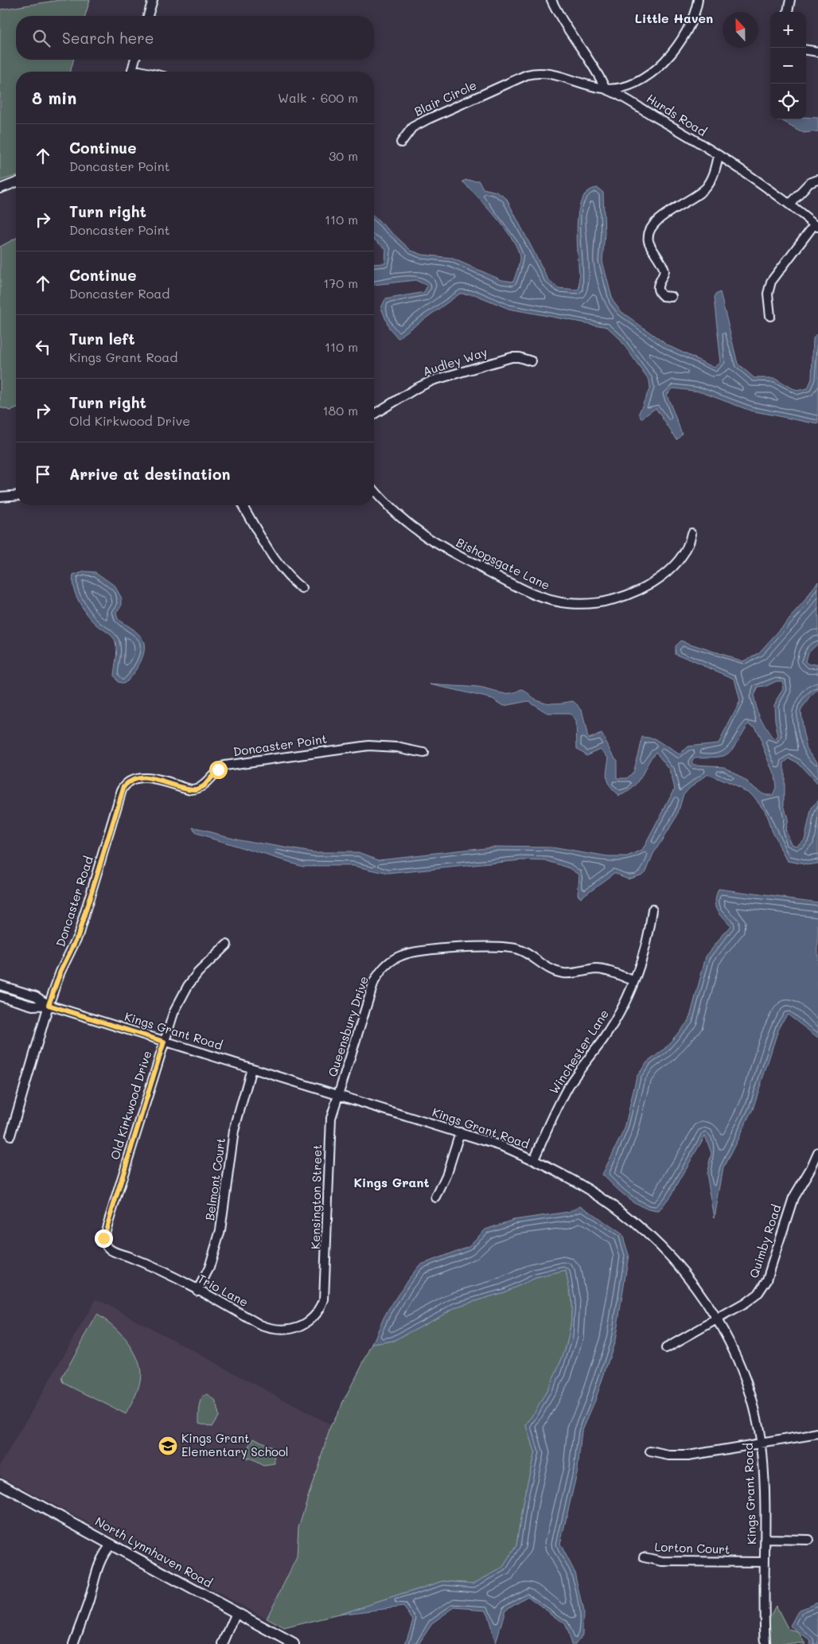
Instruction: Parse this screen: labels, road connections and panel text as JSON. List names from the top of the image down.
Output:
{
  "streets": {
    "street": [
      "Blair Circle",
      "Hurds Road",
      "Audley Way",
      "Bishopsgate Lane",
      "Doncaster Point",
      "Doncaster Road",
      "Queensbury Drive",
      "Kings Grant Road",
      "Winchester Lane",
      "Old Kirkwood Drive",
      "Belmont Court",
      "Kensington Street",
      "Quimby Road",
      "Trio Lane",
      "Lorton Court",
      "North Lynnhaven Road"
    ]
  },
  "crossings": [
    ["Blair Circle", "Hurds Road"],
    ["Doncaster Point", "Doncaster Road"],
    ["Doncaster Road", "Kings Grant Road"],
    ["Queensbury Drive", "Kings Grant Road"],
    ["Queensbury Drive", "Winchester Lane"],
    ["Queensbury Drive", "Kensington Street"],
    ["Kings Grant Road", "Winchester Lane"],
    ["Kings Grant Road", "Old Kirkwood Drive"],
    ["Kings Grant Road", "Belmont Court"],
    ["Kings Grant Road", "Kensington Street"],
    ["Kings Grant Road", "Quimby Road"],
    ["Kings Grant Road", "Lorton Court"],
    ["Old Kirkwood Drive", "Trio Lane"],
    ["Belmont Court", "Trio Lane"],
    ["Kensington Street", "Trio Lane"]
  ],
  "districts": ["Little Haven", "Kings Grant"],
  "places": {
    "school or university": ["Kings Grant Elementary School"]
  },
  "north": "top",
  "page": {
    "map_buttons": ["+", "−"],
    "search": "Search here",
    "heading": ["8 min", "Walk · 600 m"],
    "list": [
      ["Continue", "Doncaster Point", "30 m"],
      ["Turn right", "Doncaster Point", "110 m"],
      ["Continue", "Doncaster Road", "170 m"],
      ["Turn left", "Kings Grant Road", "110 m"],
      ["Turn right", "Old Kirkwood Drive", "180 m"],
      "Arrive at destination"
    ]
  }
}
